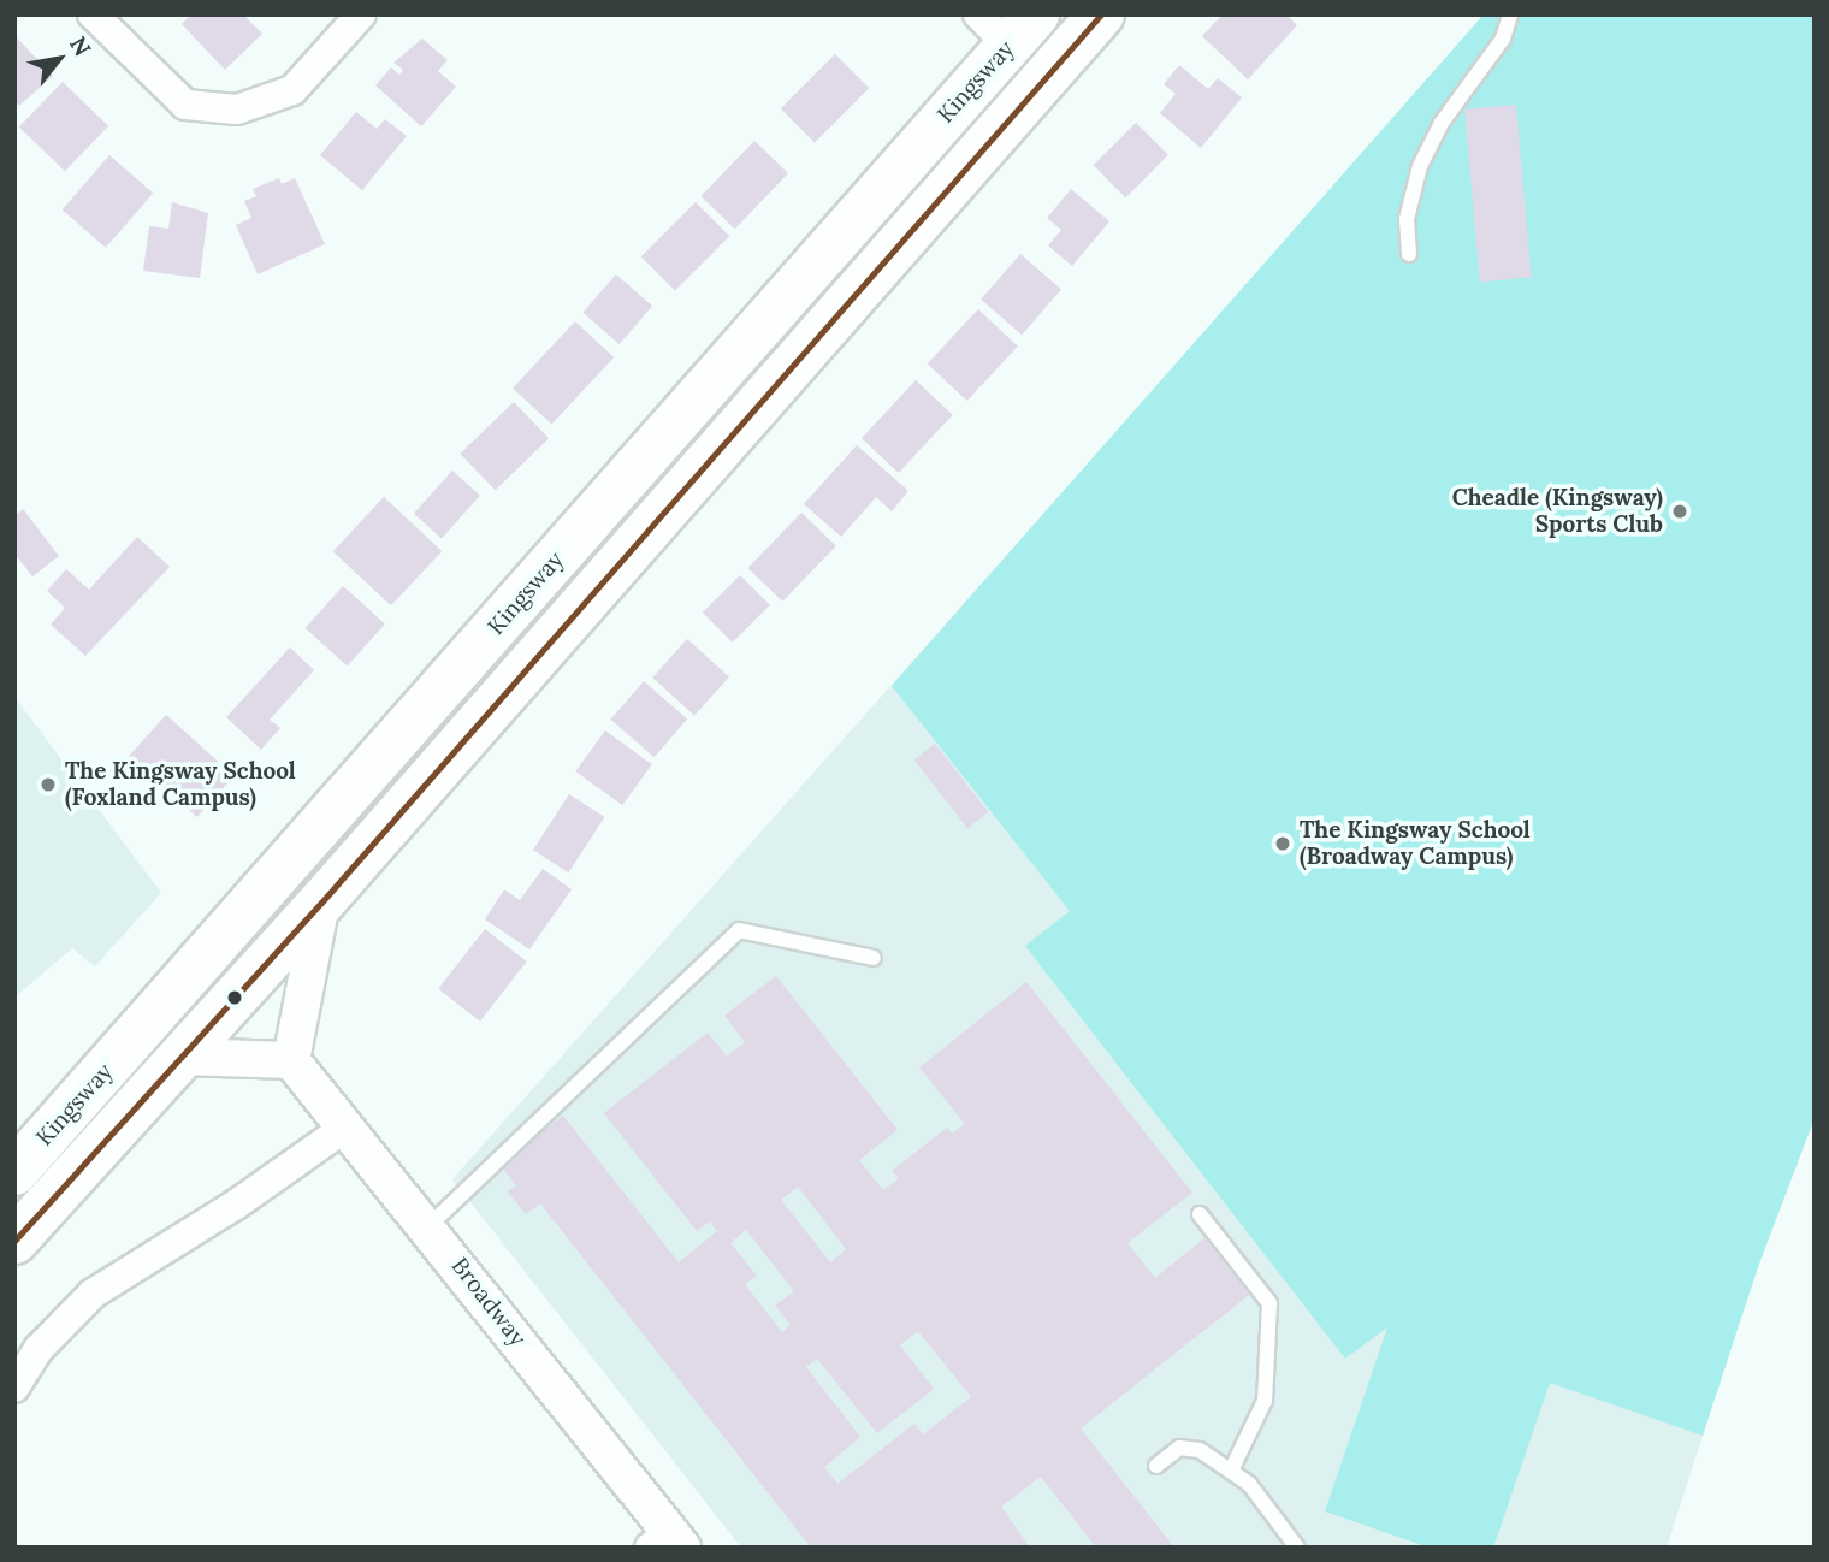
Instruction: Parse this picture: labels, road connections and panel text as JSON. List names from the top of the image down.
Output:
{
  "streets": {
    "highway": ["Kingsway"],
    "street": ["Broadway"]
  },
  "places": ["Cheadle (Kingsway) Sports Club", "The Kingsway School (Foxland Campus)", "The Kingsway School (Broadway Campus)"],
  "north": "top right"
}
